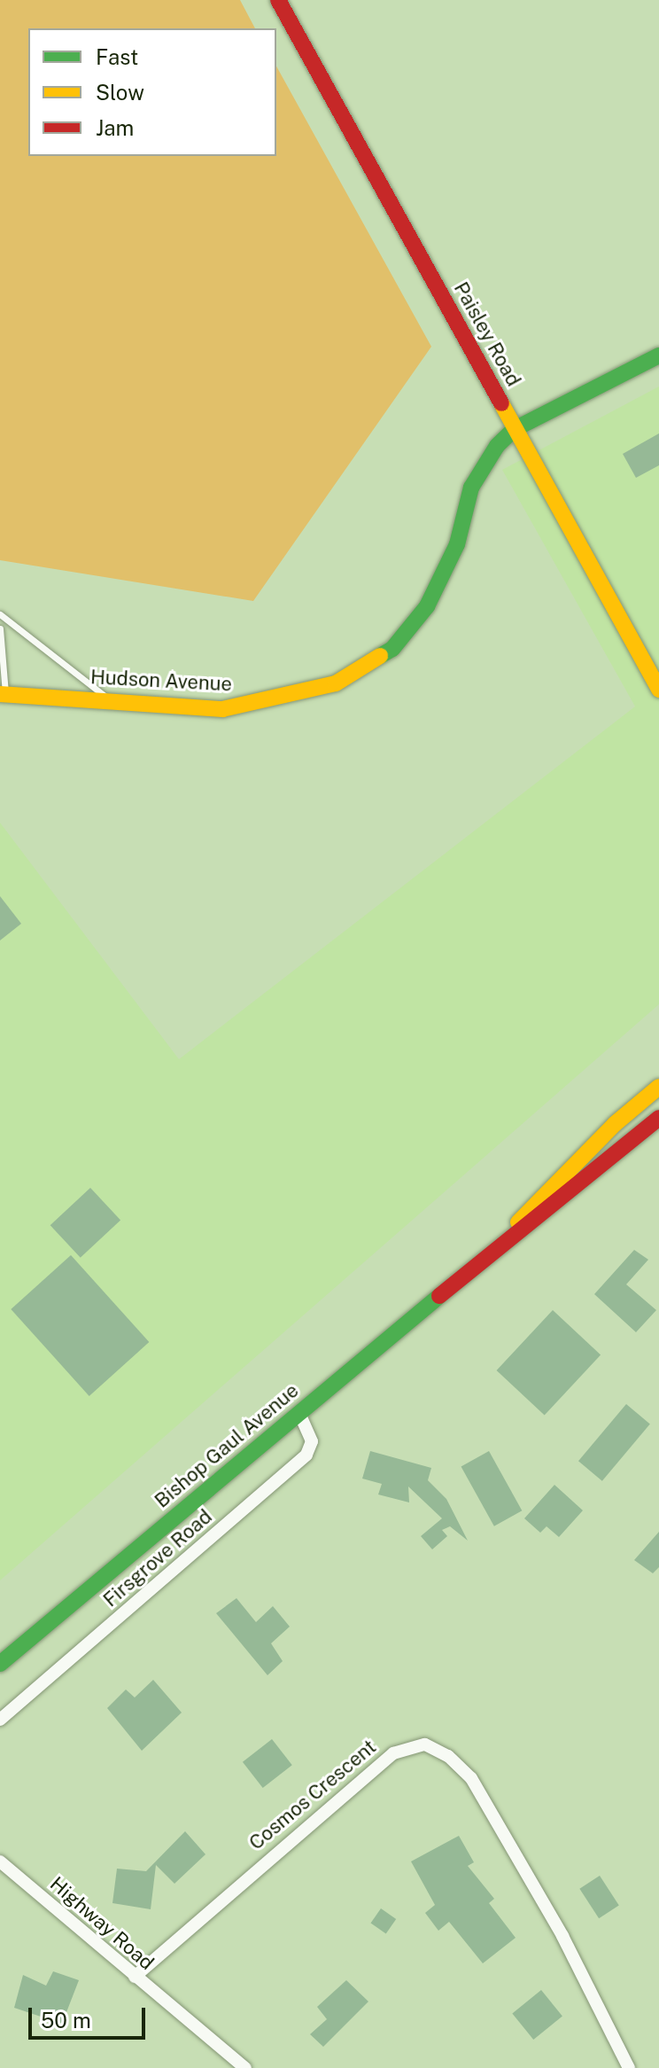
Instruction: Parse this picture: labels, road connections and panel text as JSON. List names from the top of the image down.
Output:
{
  "streets": {
    "main road": ["Paisley Road", "Hudson Avenue", "Bishop Gaul Avenue"],
    "street": ["Firsgrove Road", "Cosmos Crescent", "Highway Road"]
  },
  "crossings": [
    ["Paisley Road", "Hudson Avenue"],
    ["Bishop Gaul Avenue", "Firsgrove Road"],
    ["Cosmos Crescent", "Highway Road"]
  ],
  "legend": ["Fast", "Slow", "Jam"],
  "scale_bar": "50 m"
}
